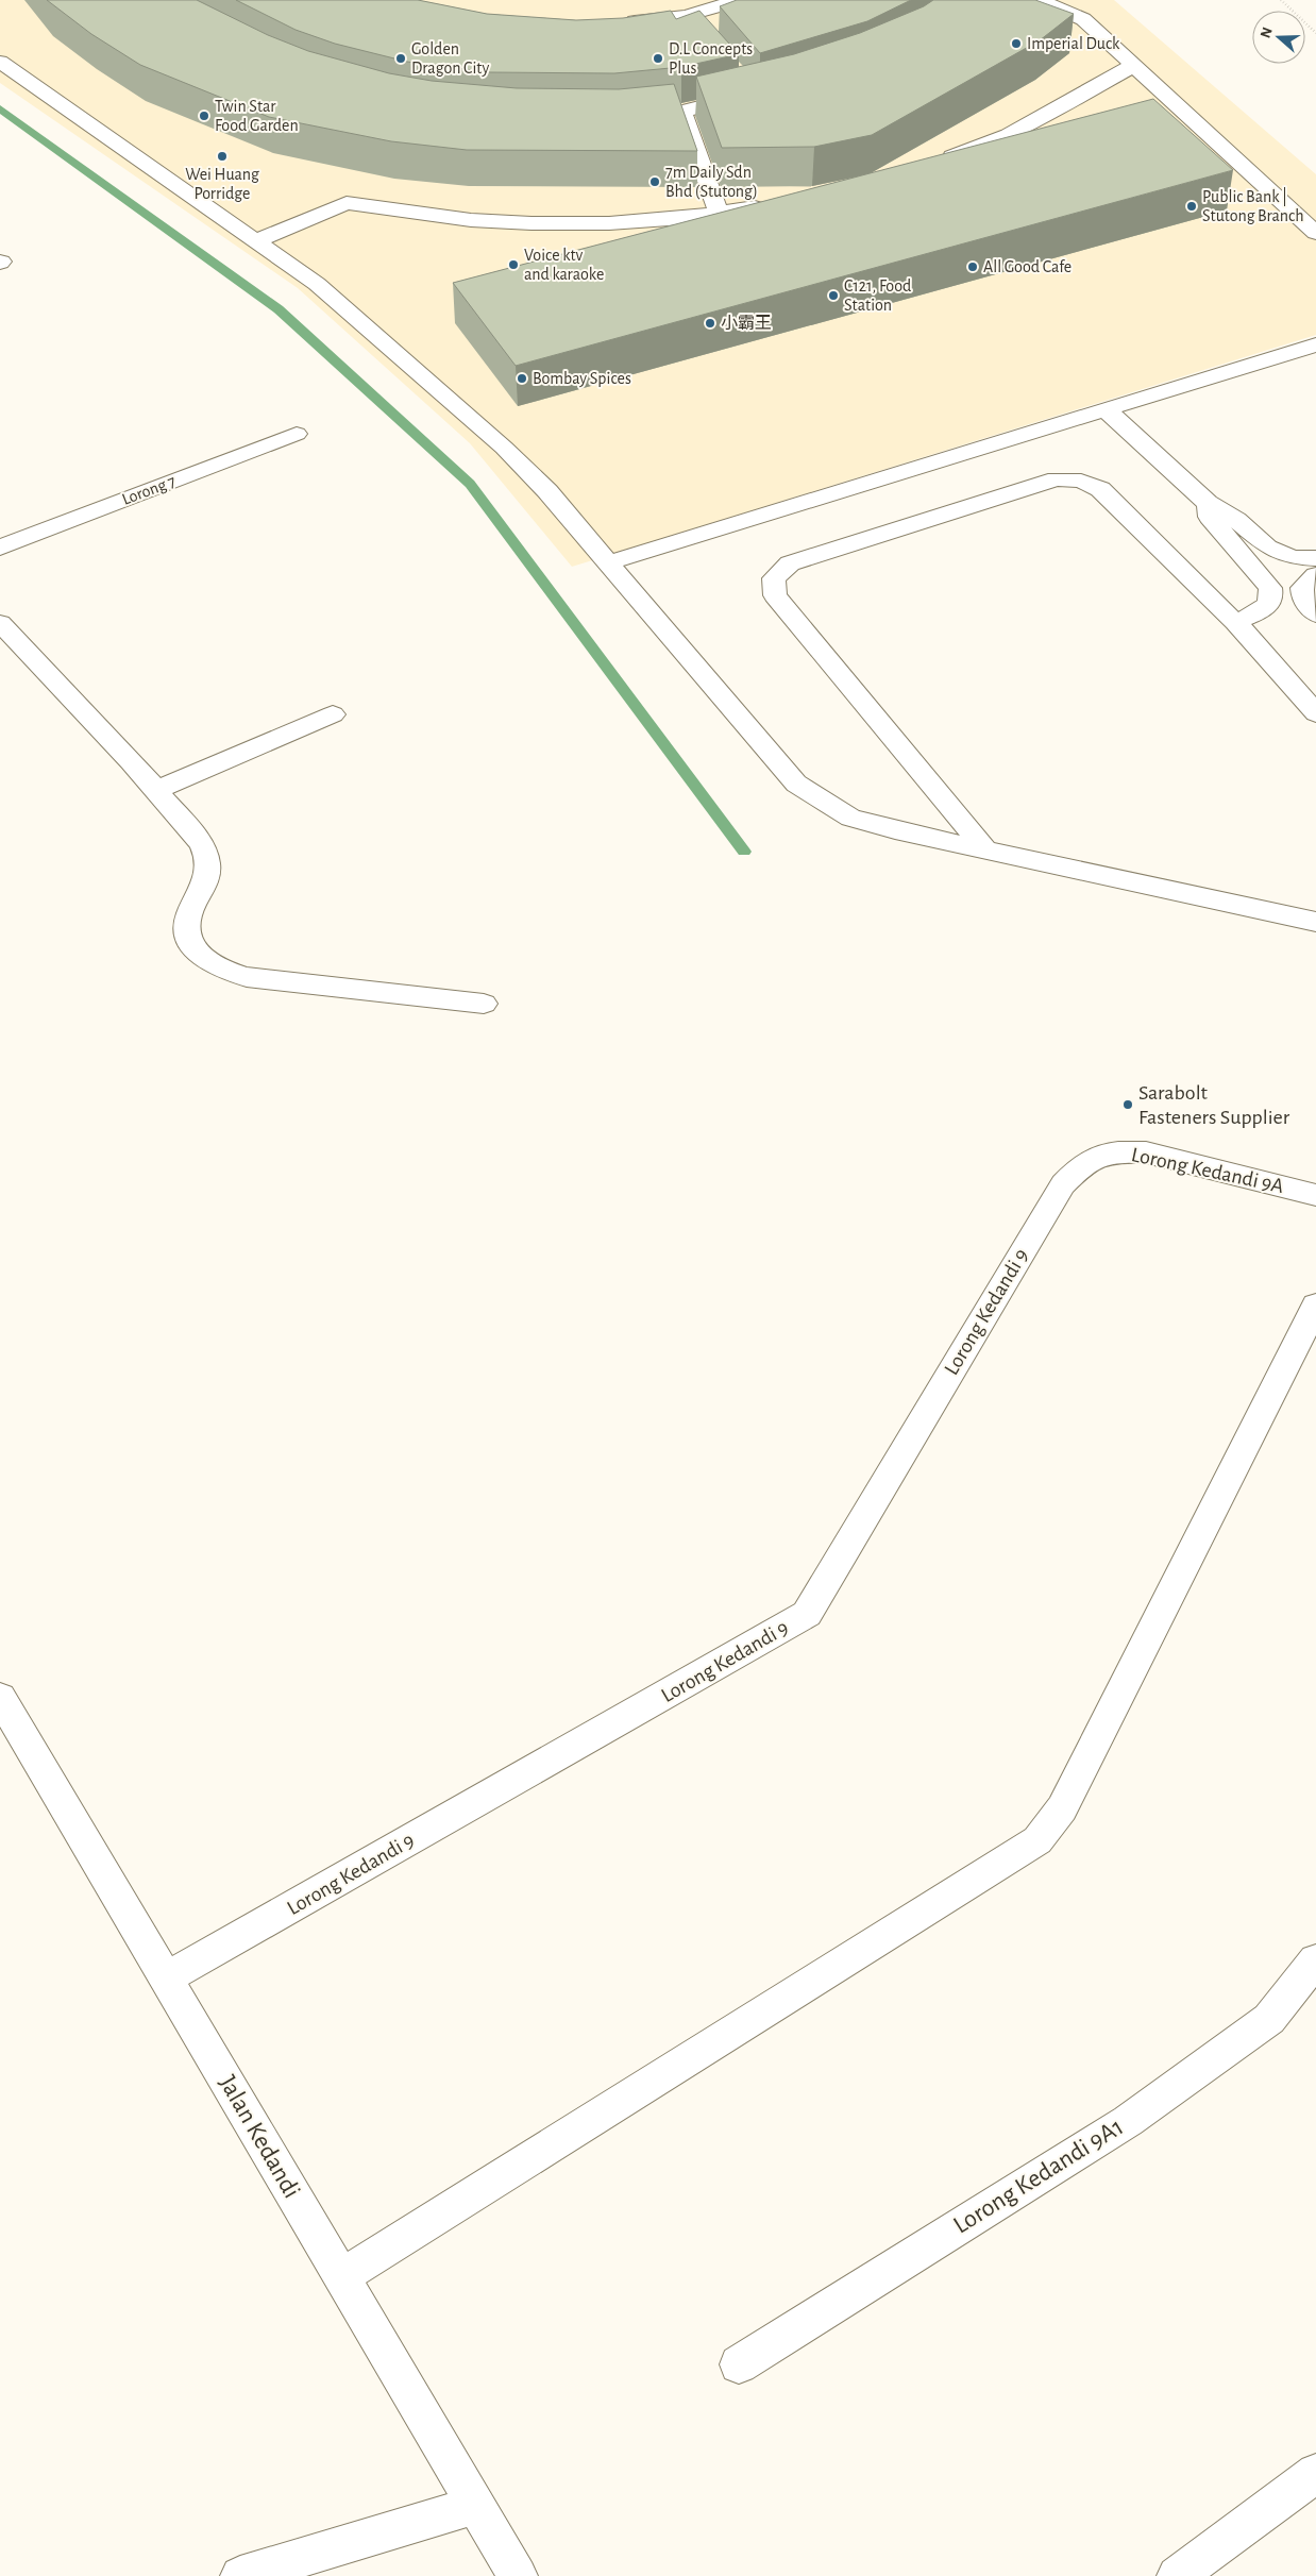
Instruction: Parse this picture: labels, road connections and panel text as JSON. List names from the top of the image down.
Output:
{
  "streets": {
    "street": [
      "Lorong 7",
      "Lorong Kedandi 9A",
      "Lorong Kedandi 9",
      "Jalan Kedandi",
      "Lorong Kedandi 9A1"
    ]
  },
  "crossings": [
    ["Lorong Kedandi 9A", "Lorong Kedandi 9"],
    ["Lorong Kedandi 9", "Jalan Kedandi"]
  ],
  "places": [
    "Imperial Duck",
    "Golden Dragon City",
    "D.L Concepts Plus",
    "Twin Star Food Garden",
    "Wei Huang Porridge",
    "7m Daily Sdn Bhd (Stutong)",
    "Public Bank | Stutong Branch",
    "Voice ktv and karaoke",
    "All Good Cafe",
    "C121, Food Station",
    "小霸王",
    "Bombay Spices",
    "Sarabolt Fasteners Supplier"
  ],
  "north": "left"
}
